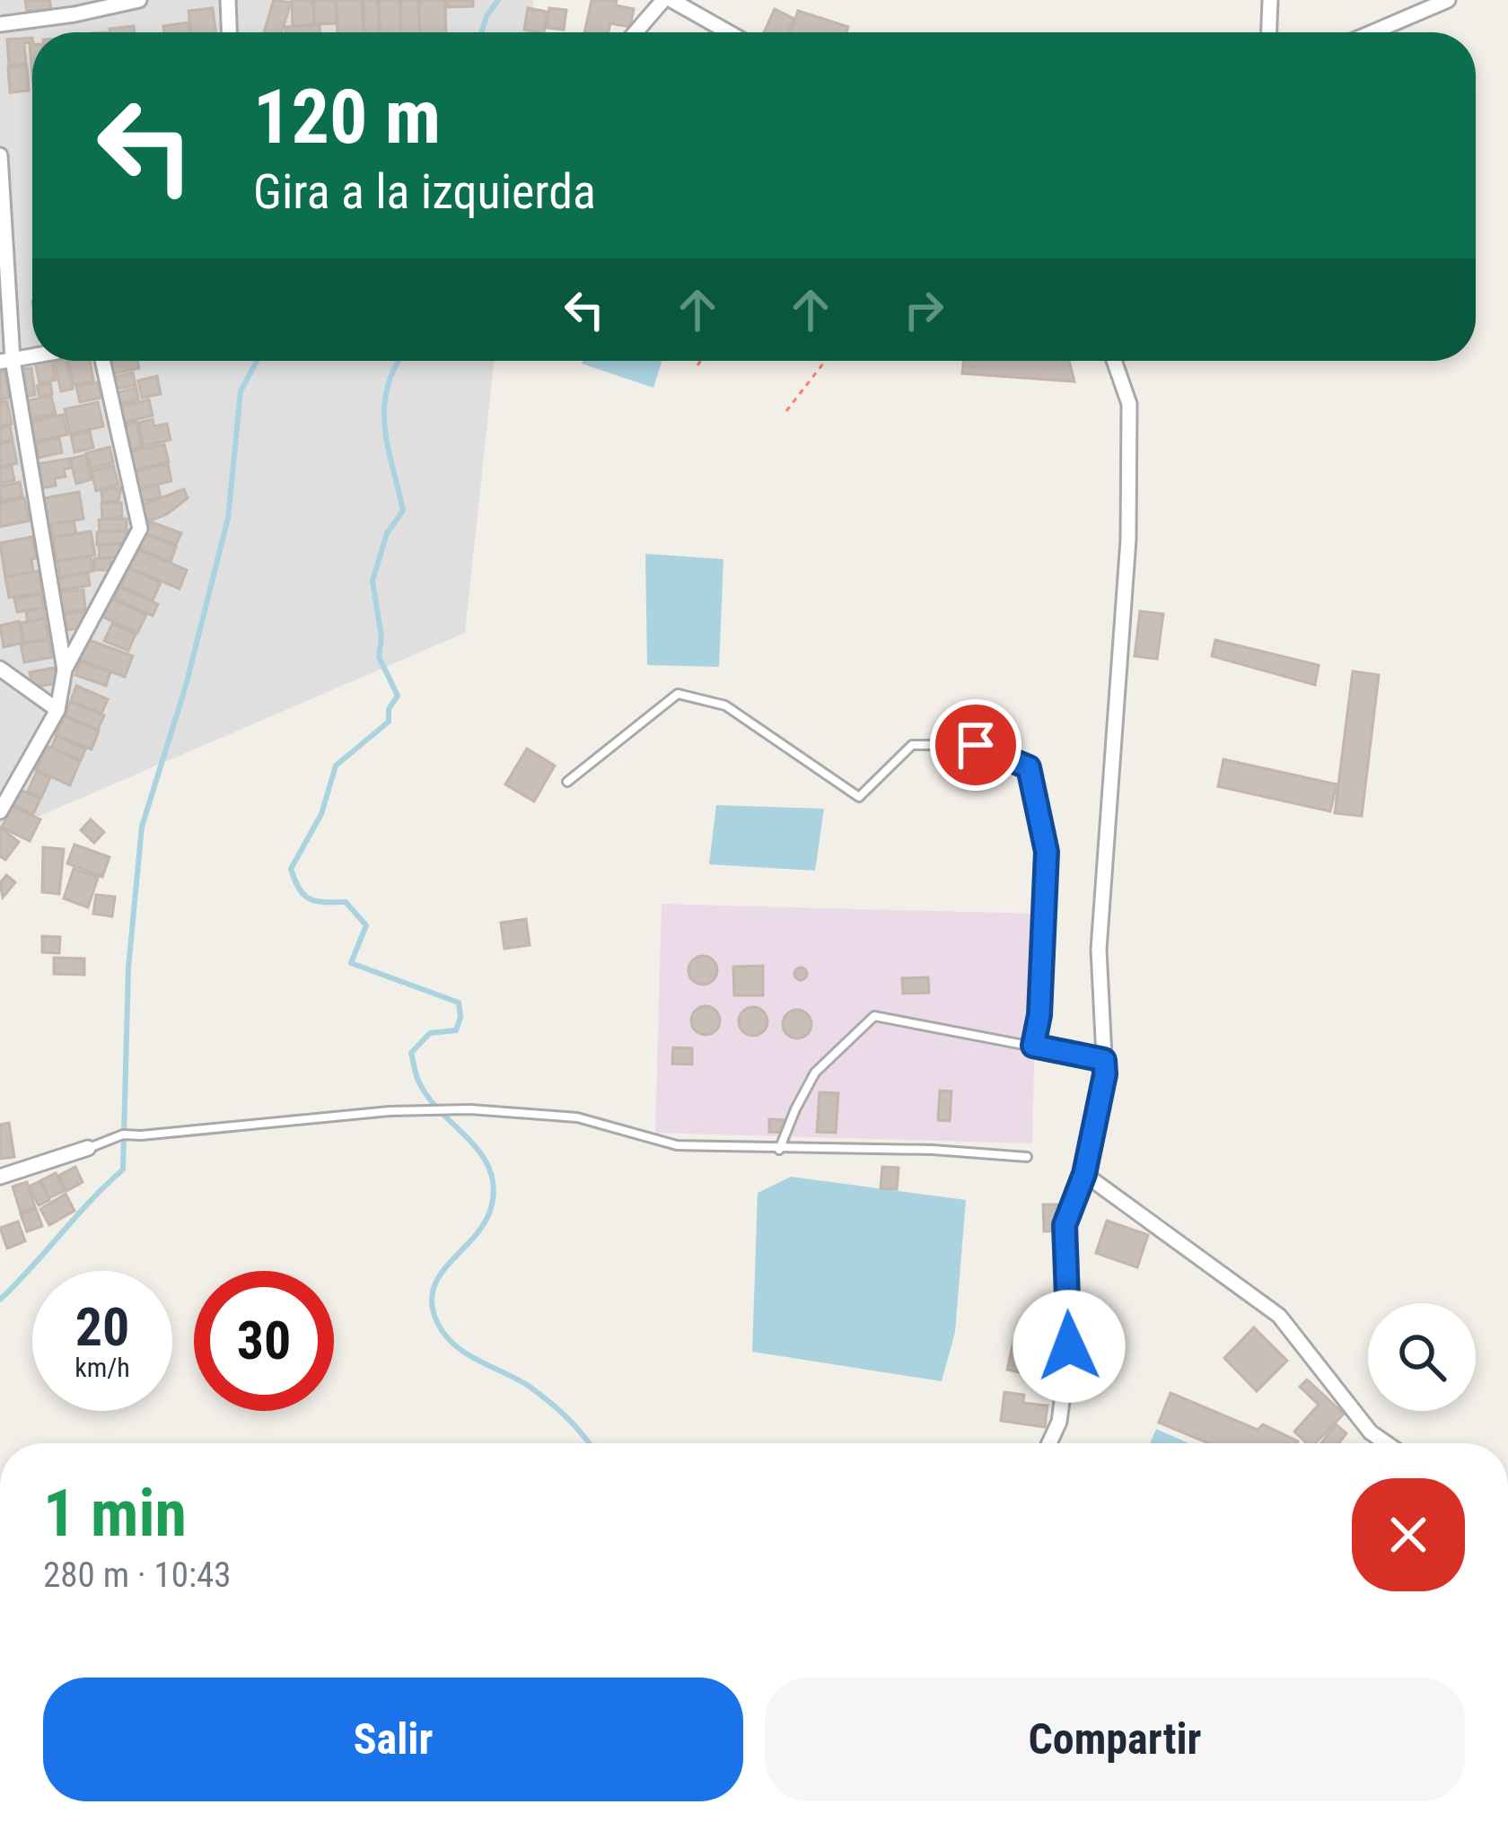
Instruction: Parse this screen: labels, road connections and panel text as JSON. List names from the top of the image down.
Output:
{
  "page": {
    "turn": ["120 m", "Gira a la izquierda"],
    "speed": "20 km/h",
    "limit": "30",
    "heading": ["1 min", "280 m · 10:43"],
    "buttons": ["Salir", "Compartir"]
  }
}
